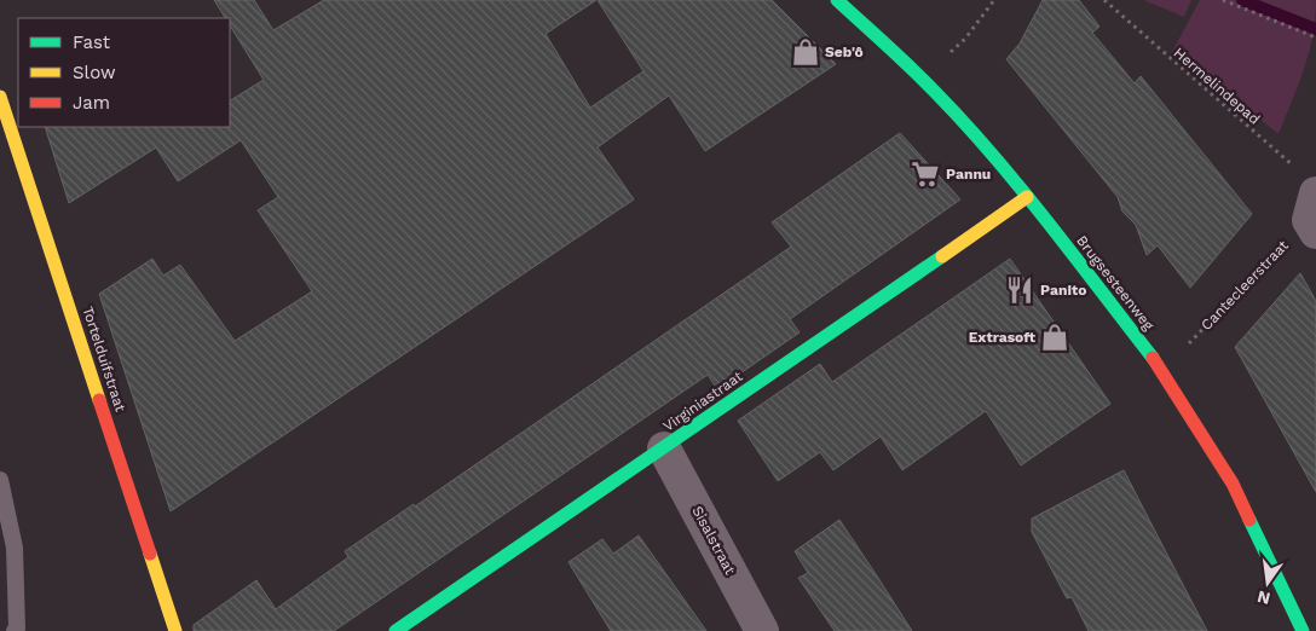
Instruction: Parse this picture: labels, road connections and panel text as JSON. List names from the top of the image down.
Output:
{
  "streets": {
    "street": [
      "Brugsesteenweg",
      "Tortelduifstraat",
      "Virginiastraat",
      "Sisalstraat"
    ],
    "path": ["Hermelindepad", "Cantecleerstraat"]
  },
  "crossings": [
    ["Hermelindepad", "Cantecleerstraat"],
    ["Brugsesteenweg", "Cantecleerstraat"],
    ["Brugsesteenweg", "Virginiastraat"],
    ["Virginiastraat", "Sisalstraat"]
  ],
  "places": {
    "shop": ["Seb'ô", "Extrasoft"],
    "supermarket": ["Pannu"],
    "restaurant": ["Panito"]
  },
  "legend": ["Fast", "Slow", "Jam"],
  "north": "bottom"
}
